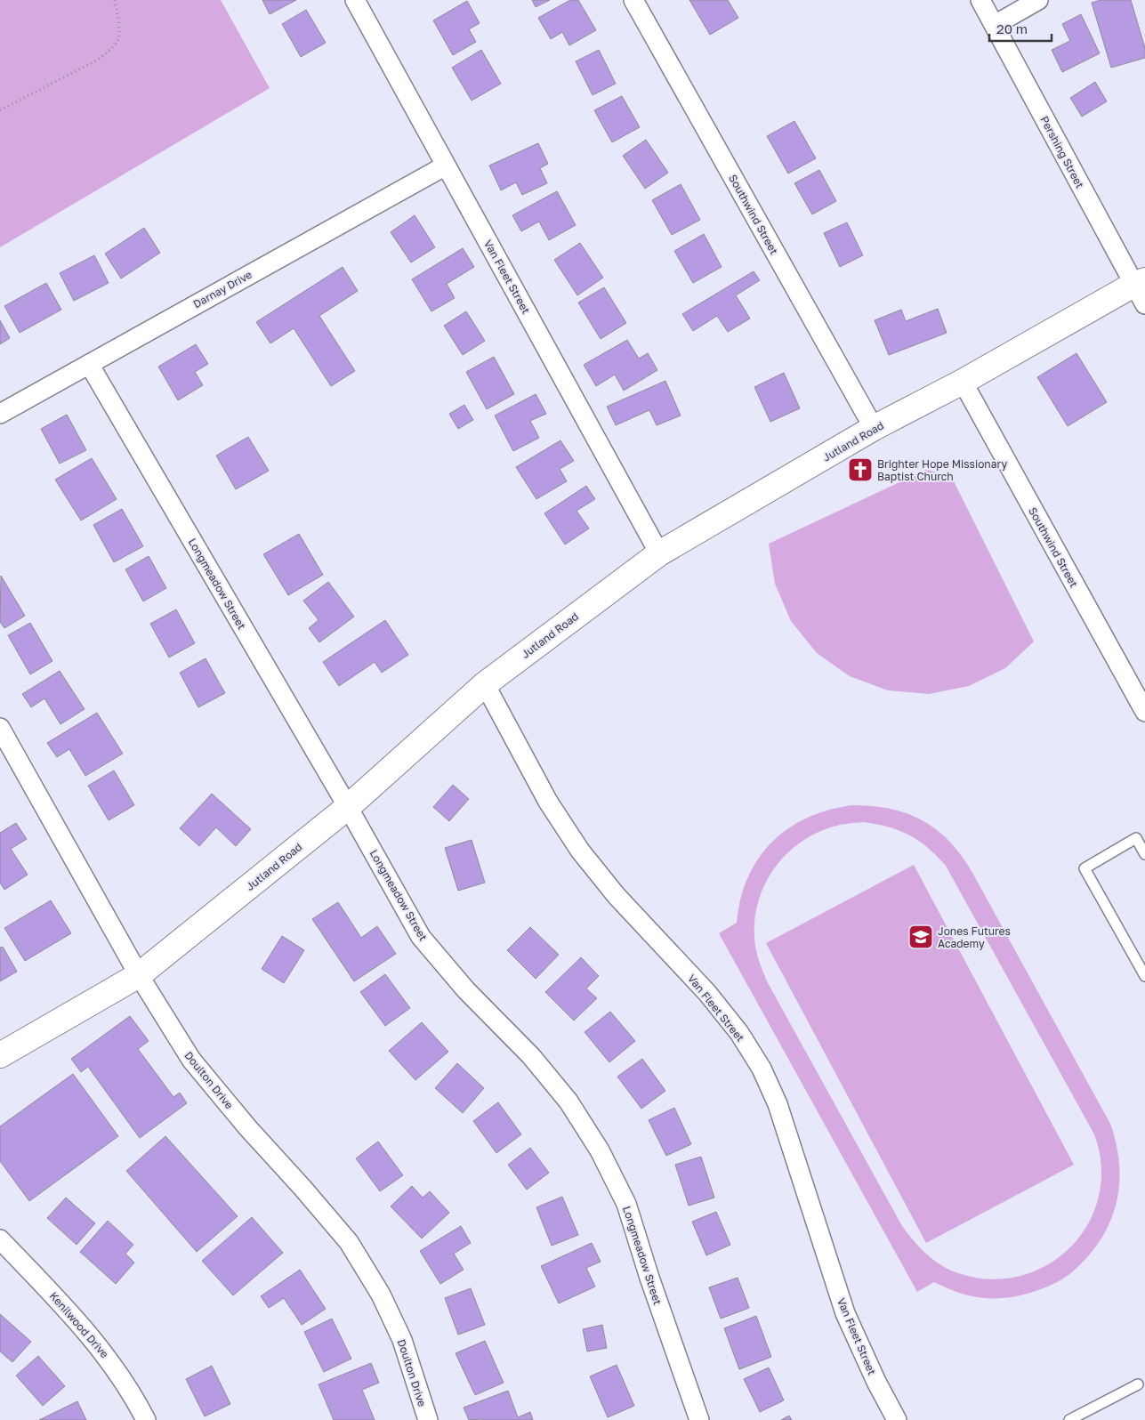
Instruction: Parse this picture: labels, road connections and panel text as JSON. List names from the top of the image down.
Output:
{
  "streets": {
    "street": [
      "Pershing Street",
      "Southwind Street",
      "Van Fleet Street",
      "Darnay Drive",
      "Jutland Road",
      "Longmeadow Street",
      "Doulton Drive",
      "Kenilwood Drive"
    ]
  },
  "crossings": [
    ["Pershing Street", "Jutland Road"],
    ["Southwind Street", "Jutland Road"],
    ["Van Fleet Street", "Darnay Drive"],
    ["Van Fleet Street", "Jutland Road"],
    ["Darnay Drive", "Longmeadow Street"],
    ["Jutland Road", "Longmeadow Street"],
    ["Jutland Road", "Doulton Drive"]
  ],
  "places": {
    "church": ["Brighter Hope Missionary Baptist Church"],
    "school or university": ["Jones Futures Academy"]
  },
  "scale_bar": "20 m"
}
